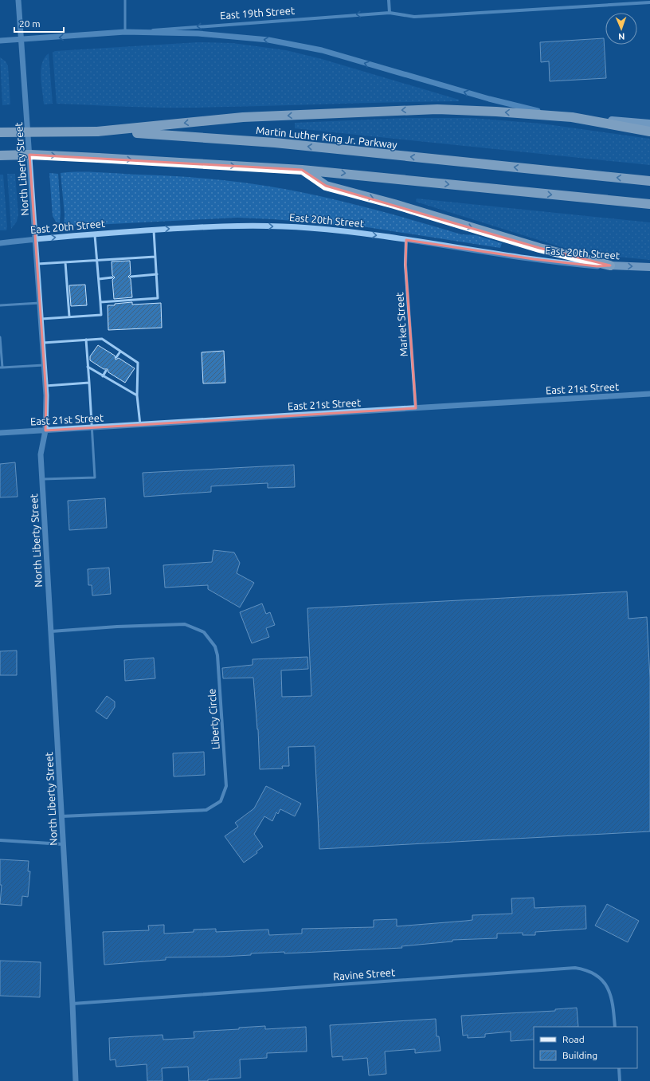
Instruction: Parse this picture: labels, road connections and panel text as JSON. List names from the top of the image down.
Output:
{
  "streets": {
    "highway": ["Martin Luther King Jr. Parkway"],
    "main road": ["East 20th Street"],
    "street": [
      "East 19th Street",
      "North Liberty Street",
      "Market Street",
      "East 21st Street",
      "Liberty Circle",
      "Ravine Street"
    ]
  },
  "crossings": [
    ["East 19th Street", "North Liberty Street"],
    ["North Liberty Street", "East 20th Street"],
    ["North Liberty Street", "East 21st Street"],
    ["North Liberty Street", "Liberty Circle"],
    ["North Liberty Street", "Ravine Street"],
    ["East 20th Street", "Market Street"],
    ["Market Street", "East 21st Street"]
  ],
  "one_way": ["East 20th Street"],
  "legend": ["Road", "Building"],
  "scale_bar": "20 m",
  "north": "bottom"
}
